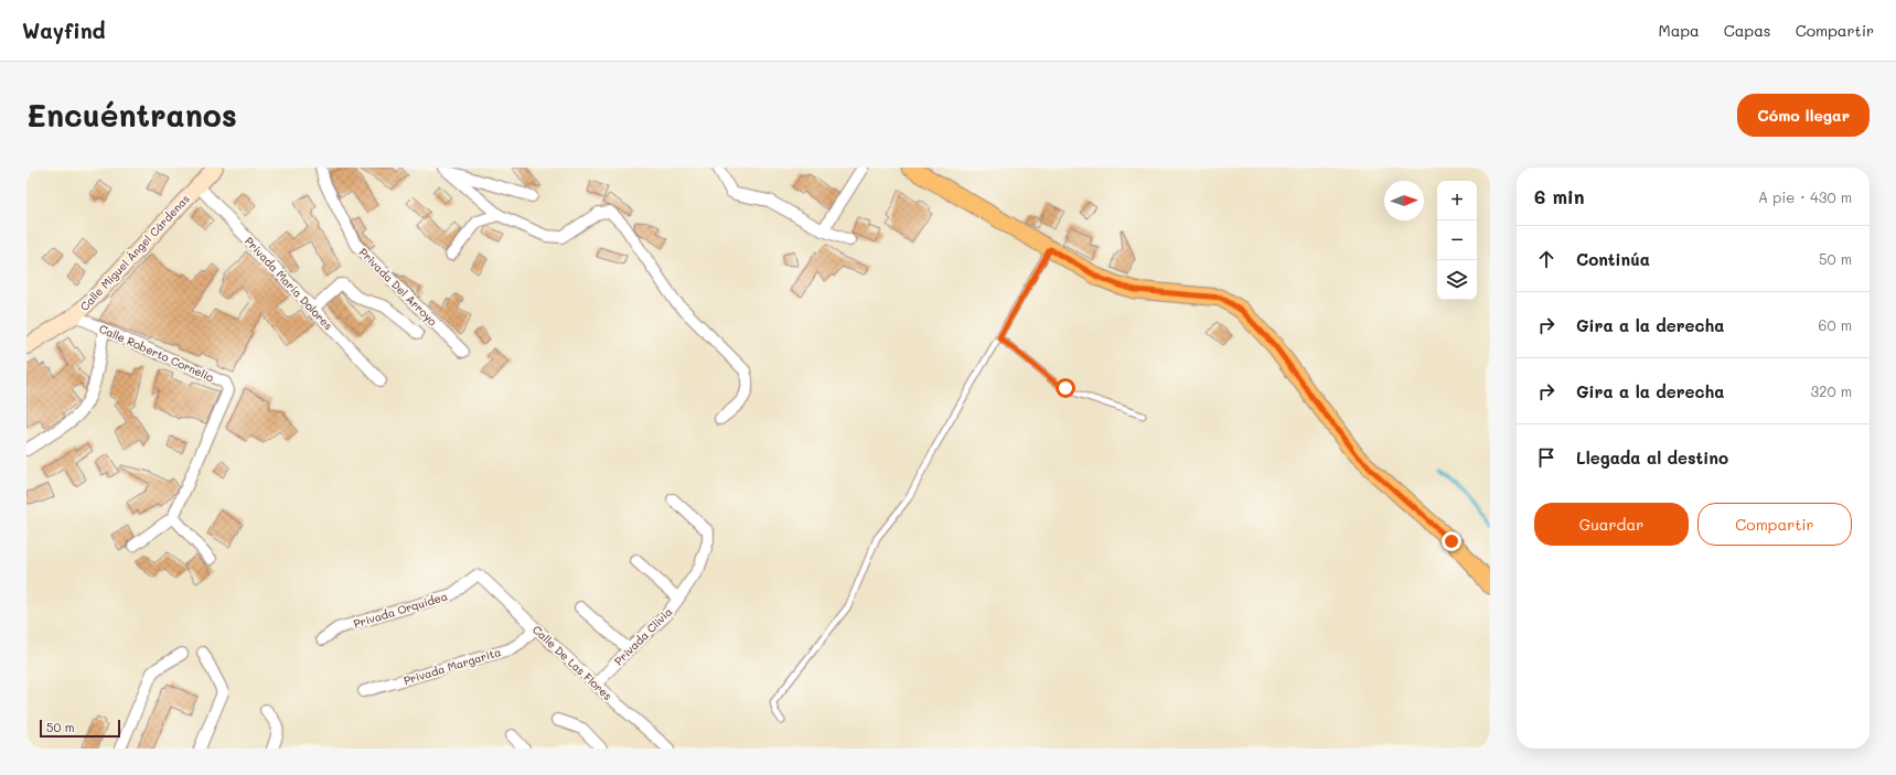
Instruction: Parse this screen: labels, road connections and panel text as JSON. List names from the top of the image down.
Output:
{
  "streets": {
    "street": [
      "Calle Miguel Ángel Cárdenas",
      "Privada María Dolores",
      "Privada Del Arroyo",
      "Calle Roberto Cornelio",
      "Privada Orquídea",
      "Privada Clivia",
      "Calle De Las Flores",
      "Privada Margarita"
    ]
  },
  "crossings": [
    ["Calle Miguel Ángel Cárdenas", "Privada María Dolores"],
    ["Calle Miguel Ángel Cárdenas", "Calle Roberto Cornelio"],
    ["Privada Orquídea", "Calle De Las Flores"],
    ["Privada Clivia", "Calle De Las Flores"],
    ["Calle De Las Flores", "Privada Margarita"]
  ],
  "scale_bar": "50 m",
  "north": "right",
  "page": {
    "header": "Wayfind",
    "nav": ["Mapa", "Capas", "Compartir"],
    "buttons": [
      "Cómo llegar",
      ["Guardar", "Compartir"]
    ],
    "title": "Encuéntranos",
    "heading": ["6 min", "A pie · 430 m"],
    "map_buttons": ["+", "−"],
    "list": [
      ["Continúa", "50 m"],
      ["Gira a la derecha", "60 m"],
      ["Gira a la derecha", "320 m"],
      "Llegada al destino"
    ],
    "scale": "50 m"
  }
}
